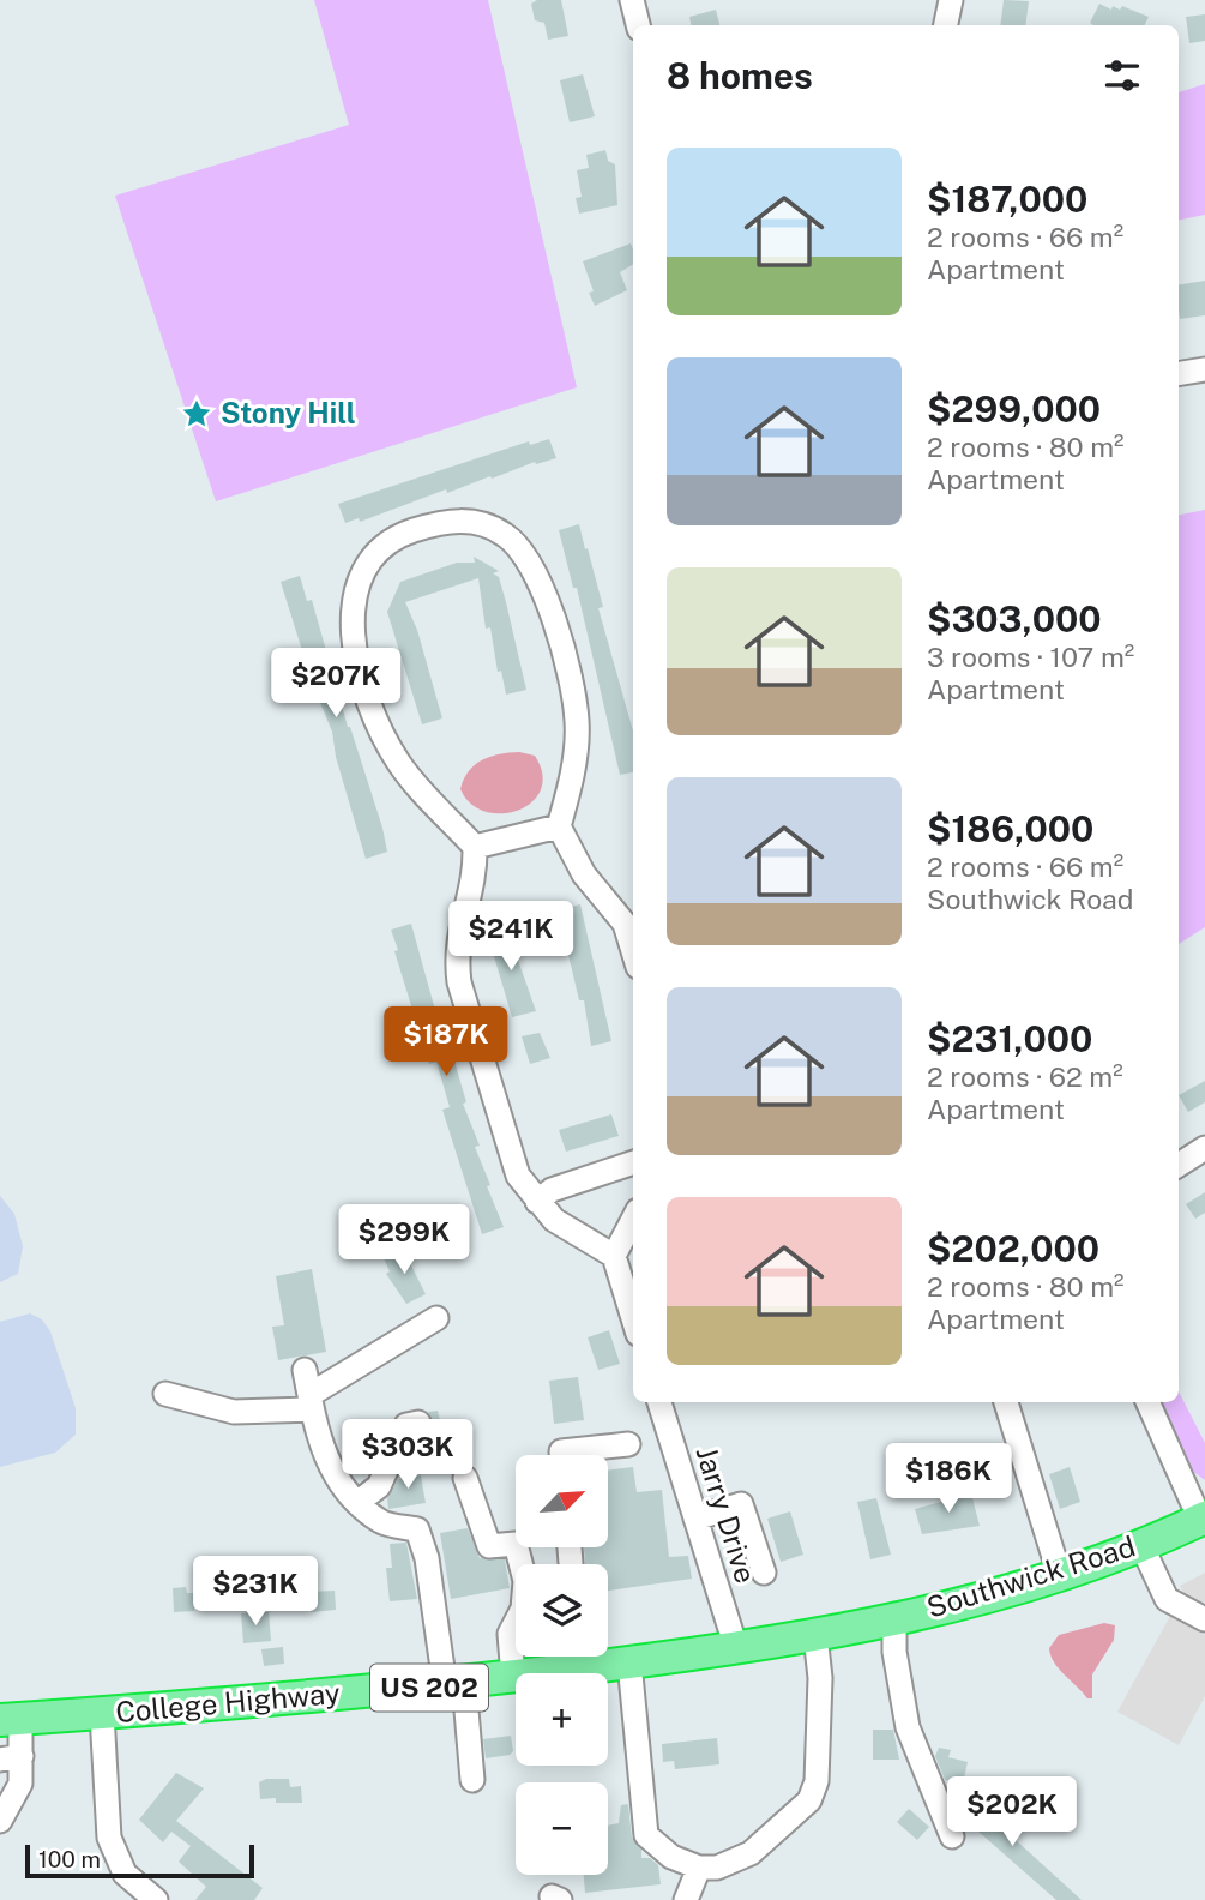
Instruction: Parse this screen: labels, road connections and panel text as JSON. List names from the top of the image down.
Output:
{
  "streets": {
    "highway": ["Southwick Road", "US 202", "College Highway"],
    "street": ["Jarry Drive"]
  },
  "crossings": [
    ["Jarry Drive", "College Highway"],
    ["Southwick Road", "College Highway"]
  ],
  "places": {
    "place": ["Stony Hill"]
  },
  "scale_bar": "100 m",
  "north": "top right",
  "page": {
    "heading": "8 homes",
    "list": [
      {
        "name": "$187,000",
        "note": "2 rooms · 66 m² · Apartment"
      },
      {
        "name": "$299,000",
        "note": "2 rooms · 80 m² · Apartment"
      },
      {
        "name": "$303,000",
        "note": "3 rooms · 107 m² · Apartment"
      },
      {
        "name": "$186,000",
        "note": "2 rooms · 66 m² · Southwick Road"
      },
      {
        "name": "$231,000",
        "note": "2 rooms · 62 m² · Apartment"
      },
      {
        "name": "$202,000",
        "note": "2 rooms · 80 m² · Apartment"
      }
    ],
    "price": [
      "$207K",
      "$241K",
      "$187K",
      "$299K",
      "$303K",
      "$186K",
      "$231K",
      "$202K"
    ],
    "map_buttons": ["+", "−"],
    "scale": "100 m"
  }
}
